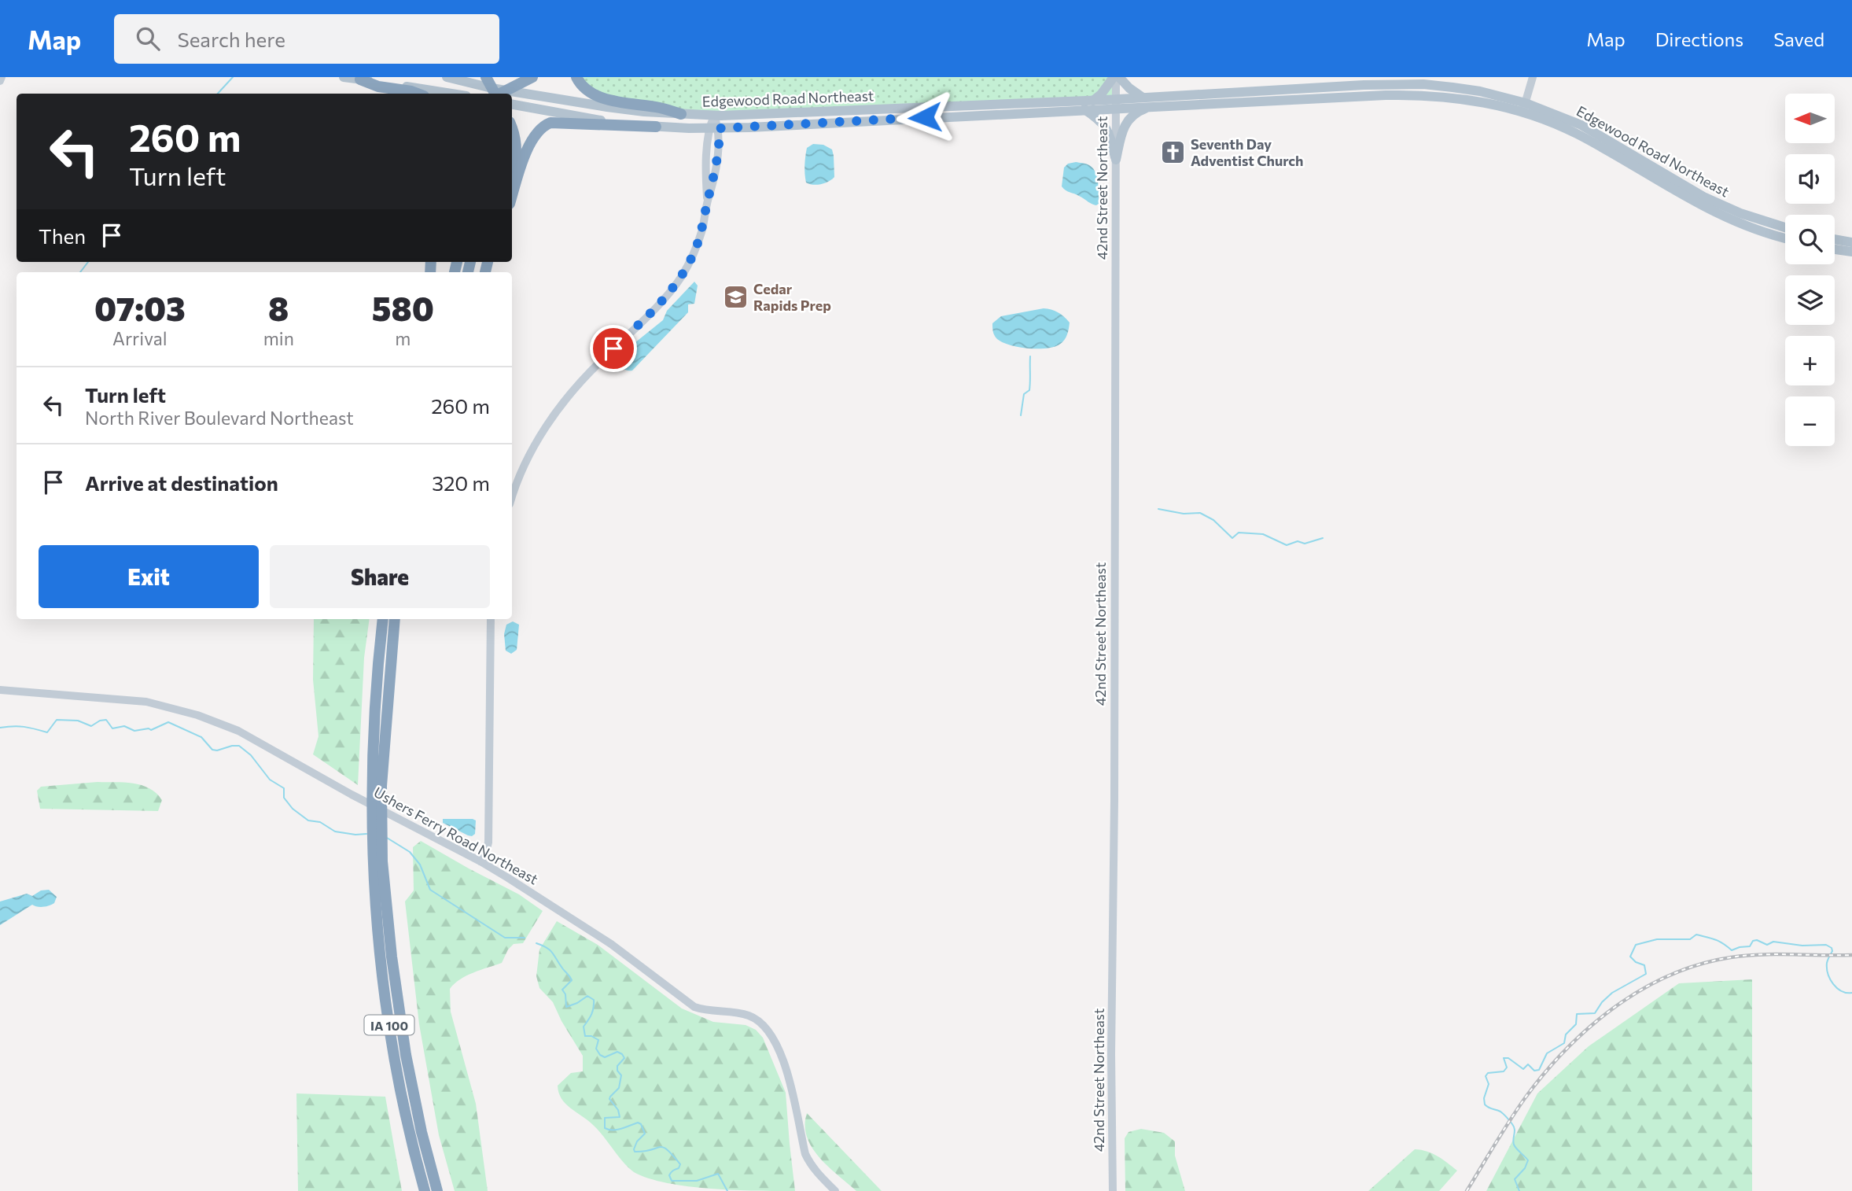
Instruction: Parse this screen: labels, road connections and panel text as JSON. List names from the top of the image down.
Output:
{
  "streets": {
    "highway": ["IA 100"],
    "main road": ["Edgewood Road Northeast"],
    "street": ["42nd Street Northeast", "Ushers Ferry Road Northeast"]
  },
  "crossings": [
    ["Edgewood Road Northeast", "42nd Street Northeast"]
  ],
  "places": {
    "church": ["Seventh Day Adventist Church"],
    "school or university": ["Cedar Rapids Prep"]
  },
  "north": "left",
  "page": {
    "header": "Map",
    "search": "Search here",
    "nav": ["Map", "Directions", "Saved"],
    "map_buttons": ["+", "−"],
    "turn": ["260 m", "Turn left"],
    "then": "Then",
    "eta": [
      "07:03",
      "Arrival",
      "8",
      "min",
      "580",
      "m"
    ],
    "list": [
      {
        "name": "Turn left",
        "note": "North River Boulevard Northeast",
        "value": "260 m"
      },
      {
        "name": "Arrive at destination",
        "value": "320 m"
      }
    ],
    "buttons": ["Exit", "Share"]
  }
}
